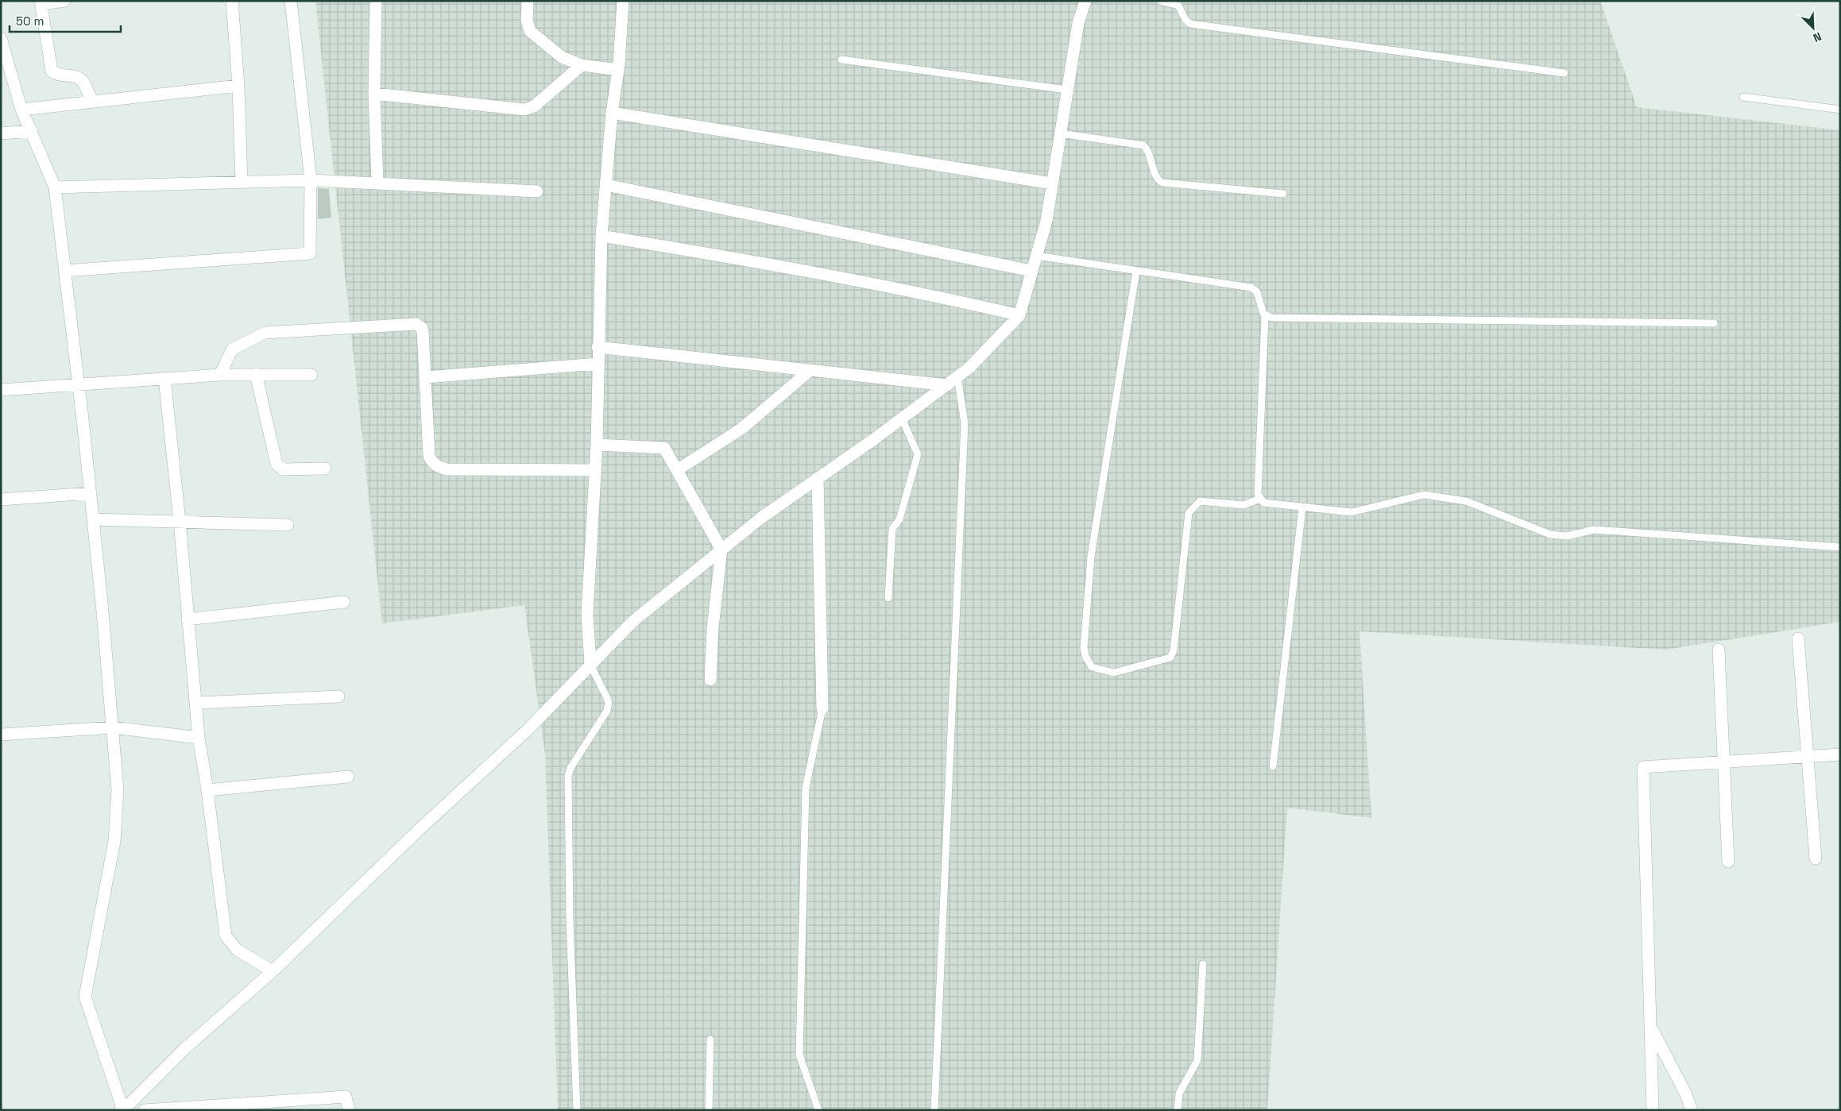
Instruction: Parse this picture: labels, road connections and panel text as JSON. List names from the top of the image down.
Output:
{
  "scale_bar": "50 m",
  "north": "bottom right"
}
